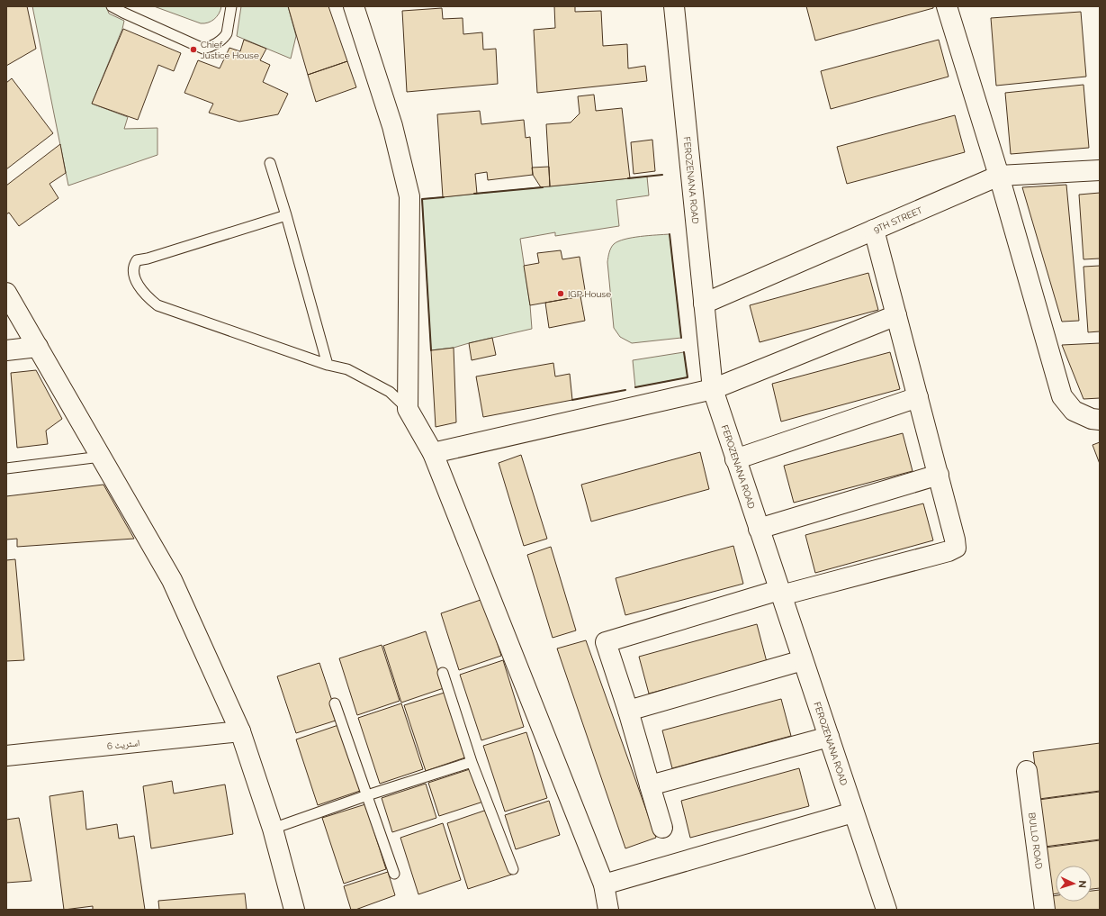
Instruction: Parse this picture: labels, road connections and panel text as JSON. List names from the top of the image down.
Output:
{
  "streets": {
    "street": [
      "FEROZENANA ROAD",
      "9TH STREET",
      "اسٹریٹ 6",
      "BULLO ROAD"
    ]
  },
  "crossings": [
    ["FEROZENANA ROAD", "9TH STREET"]
  ],
  "places": ["Chief Justice House", "IGP House"],
  "north": "right"
}
